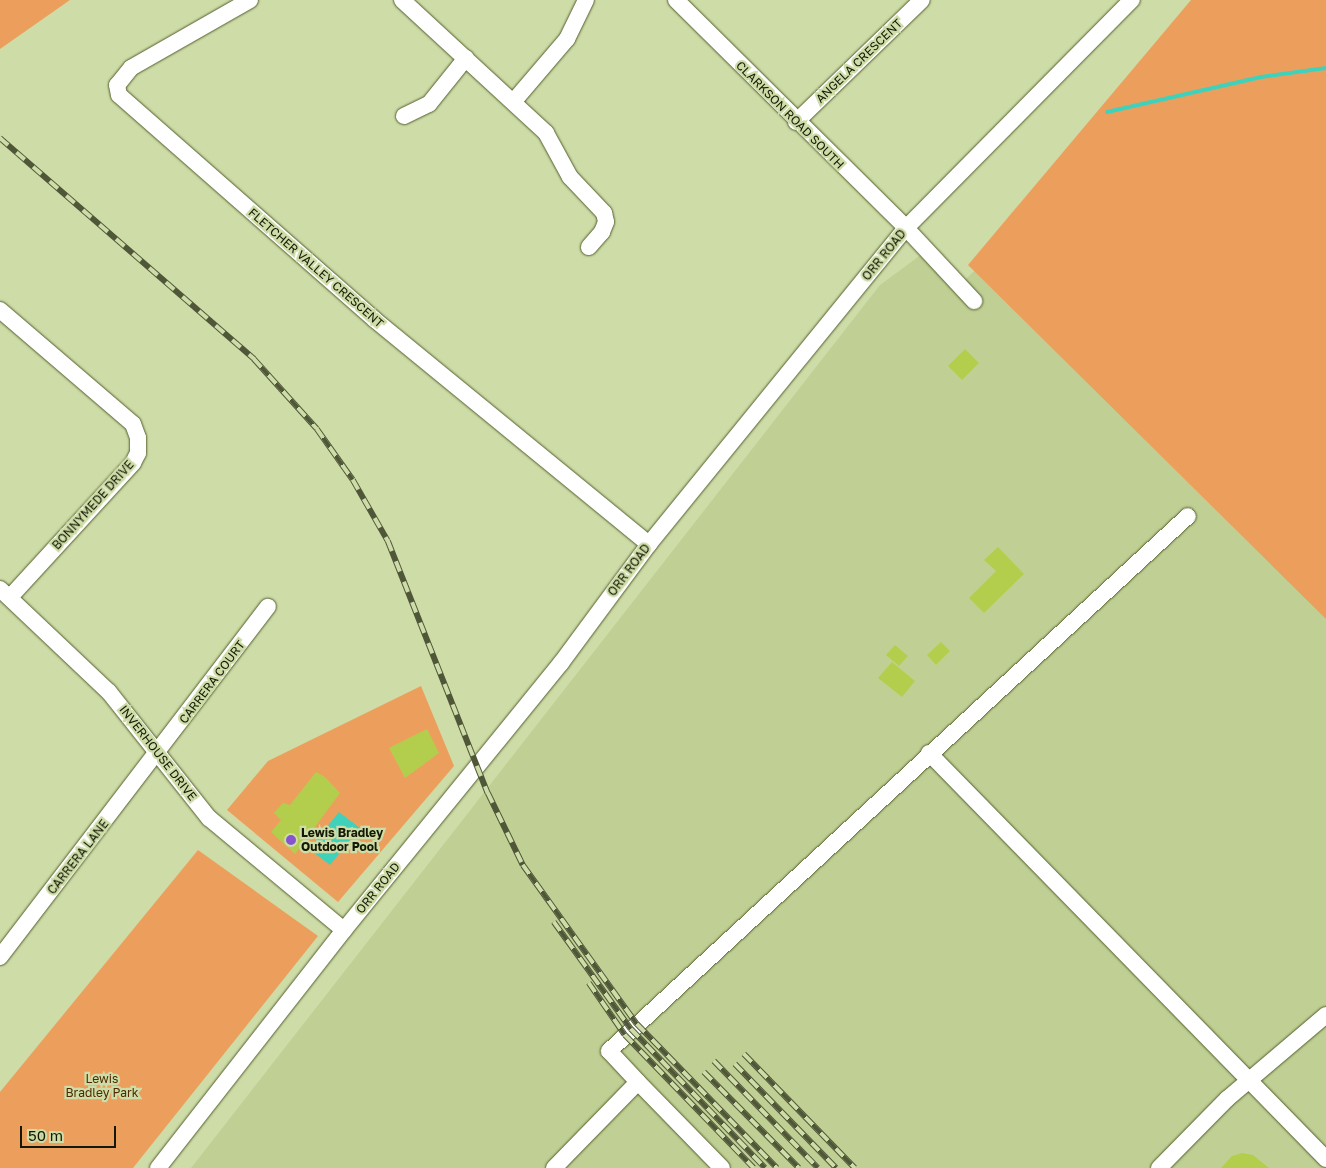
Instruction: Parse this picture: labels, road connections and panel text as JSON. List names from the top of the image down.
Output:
{
  "streets": {
    "street": [
      "ANGELA CRESCENT",
      "CLARKSON ROAD SOUTH",
      "ORR ROAD",
      "FLETCHER VALLEY CRESCENT",
      "BONNYMEDE DRIVE",
      "CARRERA COURT",
      "INVERHOUSE DRIVE",
      "CARRERA LANE"
    ]
  },
  "crossings": [
    ["ANGELA CRESCENT", "CLARKSON ROAD SOUTH"],
    ["CLARKSON ROAD SOUTH", "ORR ROAD"],
    ["ORR ROAD", "FLETCHER VALLEY CRESCENT"],
    ["ORR ROAD", "INVERHOUSE DRIVE"],
    ["BONNYMEDE DRIVE", "INVERHOUSE DRIVE"],
    ["CARRERA COURT", "INVERHOUSE DRIVE"],
    ["CARRERA COURT", "CARRERA LANE"],
    ["INVERHOUSE DRIVE", "CARRERA LANE"]
  ],
  "parks": ["Lewis Bradley Park"],
  "places": ["Lewis Bradley Outdoor Pool"],
  "scale_bar": "50 m"
}
